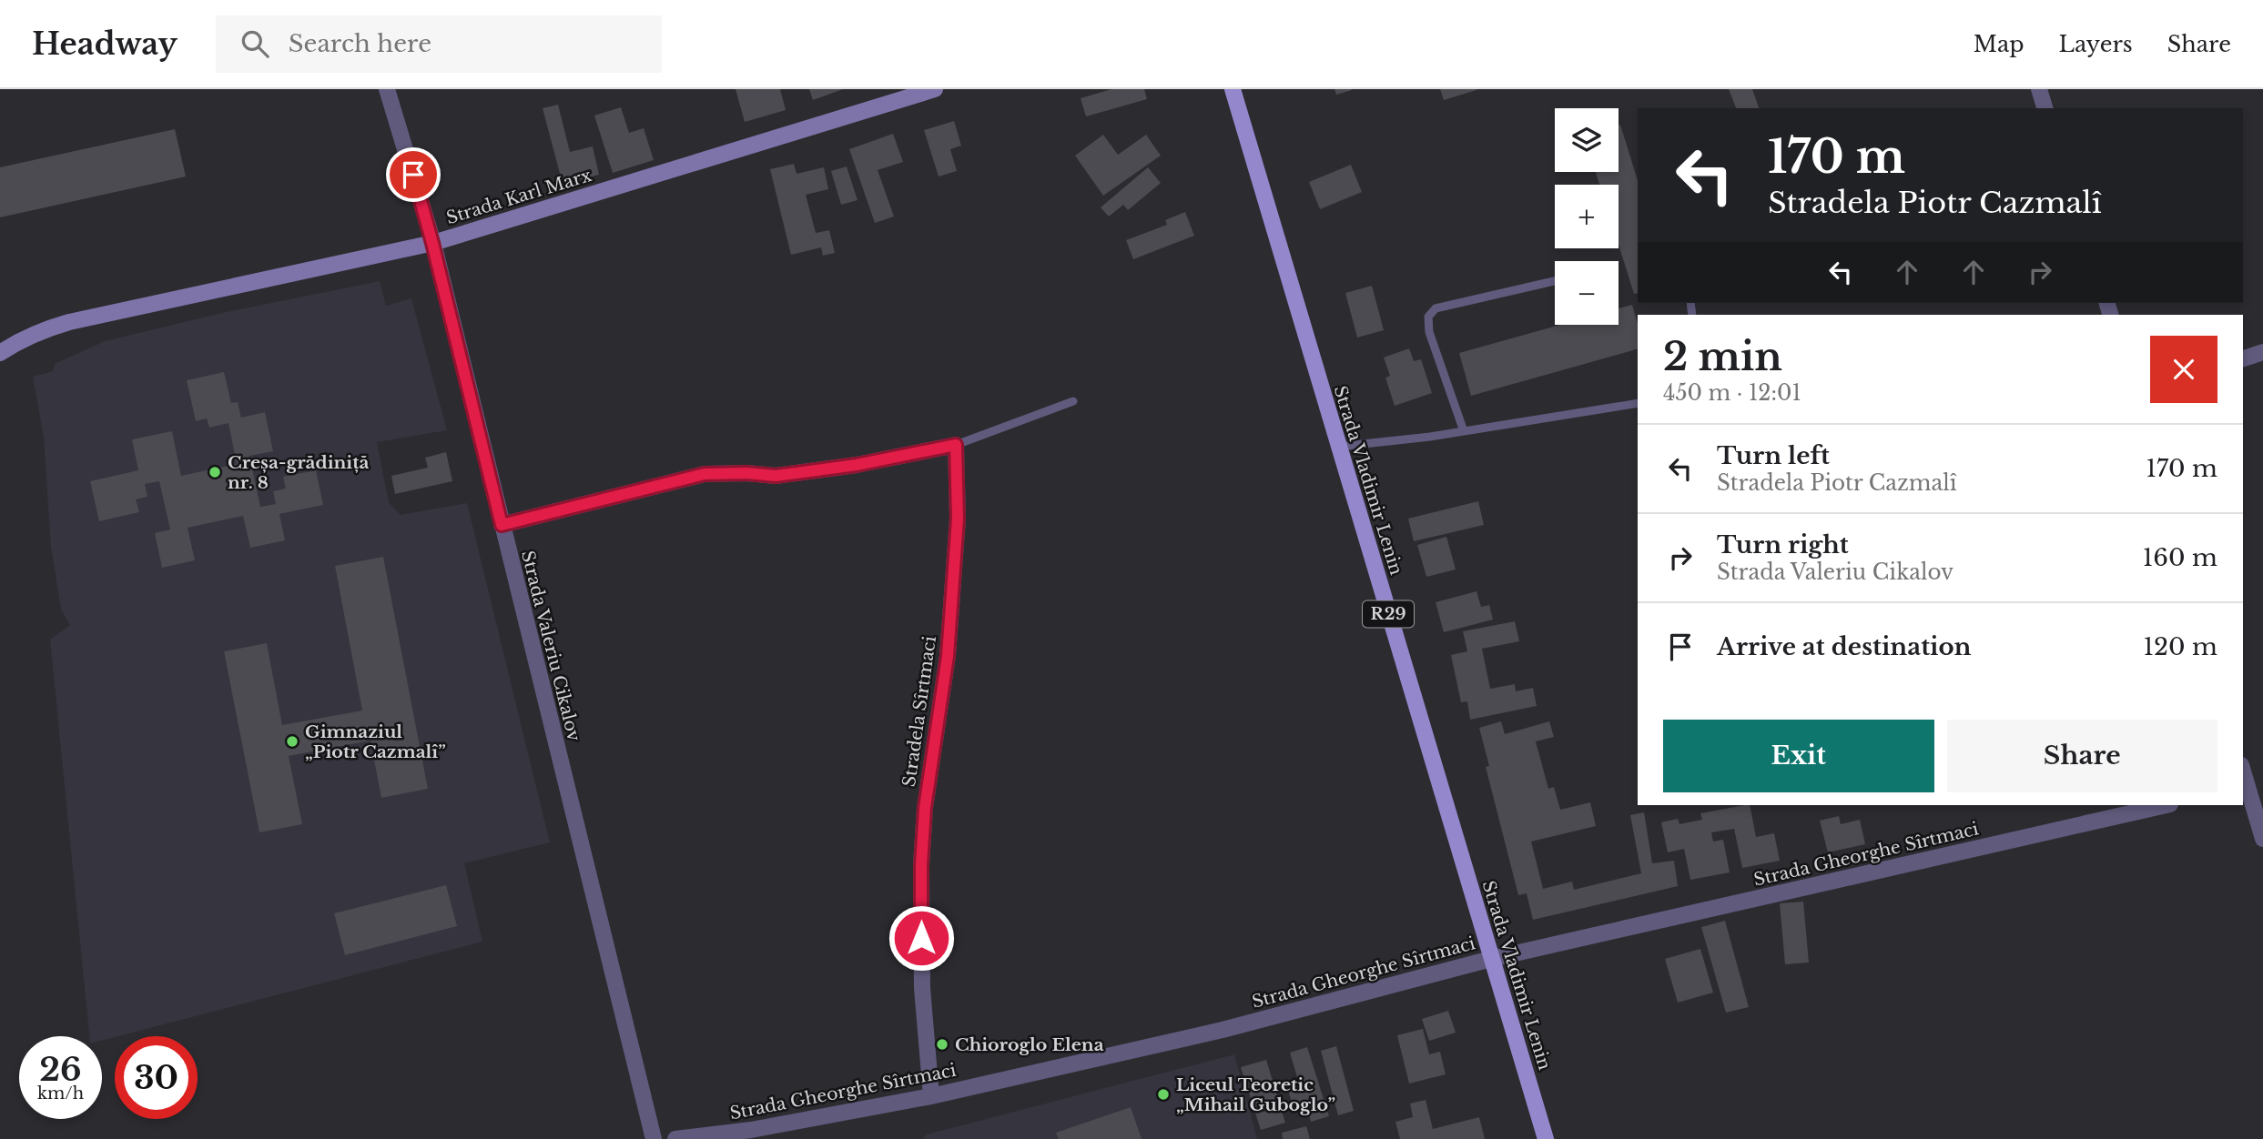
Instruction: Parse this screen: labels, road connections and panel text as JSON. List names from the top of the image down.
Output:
{
  "streets": {
    "main road": ["Strada Vladimir Lenin", "R29"],
    "street": [
      "Strada Karl Marx",
      "Strada Valeriu Cikalov",
      "Stradela Sîrtmaci",
      "Strada Gheorghe Sîrtmaci"
    ]
  },
  "crossings": [
    ["Strada Karl Marx", "Strada Valeriu Cikalov"],
    ["Strada Vladimir Lenin", "Strada Gheorghe Sîrtmaci"],
    ["Stradela Sîrtmaci", "Strada Gheorghe Sîrtmaci"]
  ],
  "places": [
    "Creșa-grădiniță nr. 8",
    "Gimnaziul „Piotr Cazmalî”",
    "Chioroglo Elena",
    "Liceul Teoretic „Mihail Guboglo”"
  ],
  "page": {
    "header": "Headway",
    "search": "Search here",
    "nav": ["Map", "Layers", "Share"],
    "map_buttons": ["+", "−"],
    "turn": ["170 m", "Stradela Piotr Cazmalî"],
    "heading": ["2 min", "450 m · 12:01"],
    "list": [
      {
        "name": "Turn left",
        "note": "Stradela Piotr Cazmalî",
        "value": "170 m"
      },
      {
        "name": "Turn right",
        "note": "Strada Valeriu Cikalov",
        "value": "160 m"
      },
      {
        "name": "Arrive at destination",
        "value": "120 m"
      }
    ],
    "buttons": ["Exit", "Share"],
    "speed": "26 km/h",
    "limit": "30"
  }
}
